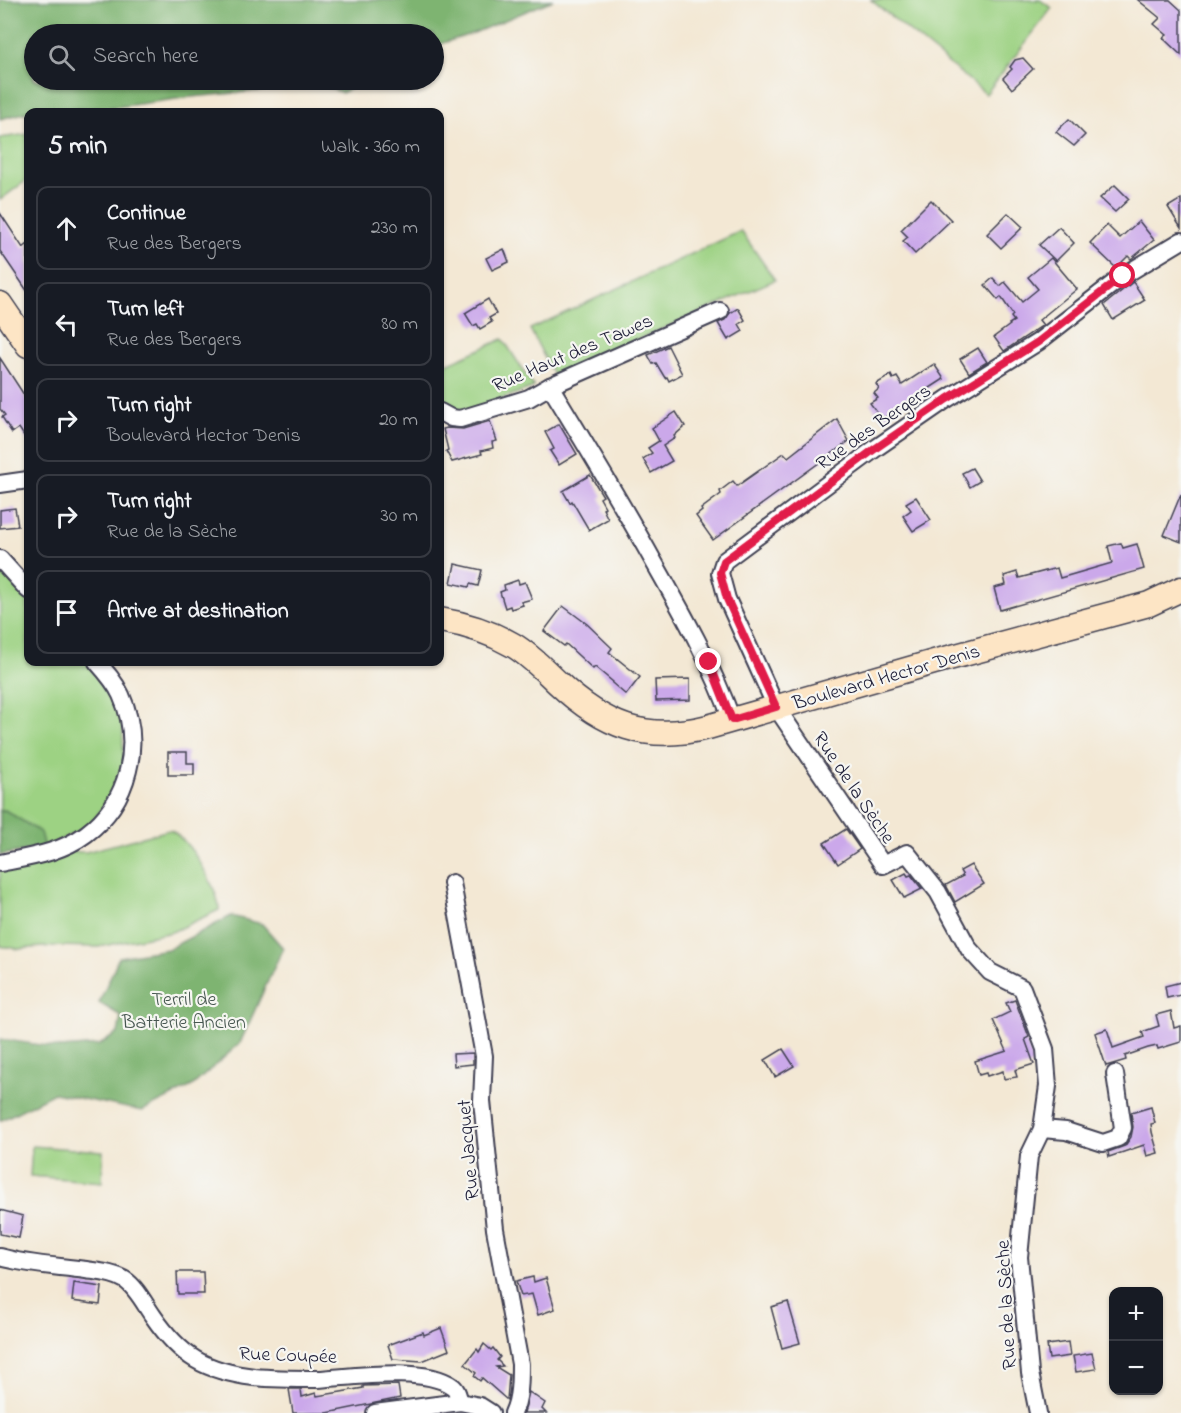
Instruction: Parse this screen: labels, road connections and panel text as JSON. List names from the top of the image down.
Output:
{
  "streets": {
    "street": [
      "Rue Haut des Tawes",
      "Rue des Bergers",
      "Boulevard Hector Denis",
      "Rue de la Sèche",
      "Rue Jacquet",
      "Rue Coupée"
    ]
  },
  "crossings": [
    ["Rue des Bergers", "Boulevard Hector Denis"],
    ["Rue des Bergers", "Rue de la Sèche"],
    ["Boulevard Hector Denis", "Rue de la Sèche"]
  ],
  "parks": ["Terril de Batterie Ancien"],
  "page": {
    "search": "Search here",
    "heading": ["5 min", "Walk · 360 m"],
    "list": [
      ["Continue", "Rue des Bergers", "230 m"],
      ["Turn left", "Rue des Bergers", "80 m"],
      ["Turn right", "Boulevard Hector Denis", "20 m"],
      ["Turn right", "Rue de la Sèche", "30 m"],
      "Arrive at destination"
    ],
    "map_buttons": ["+", "−"]
  }
}
